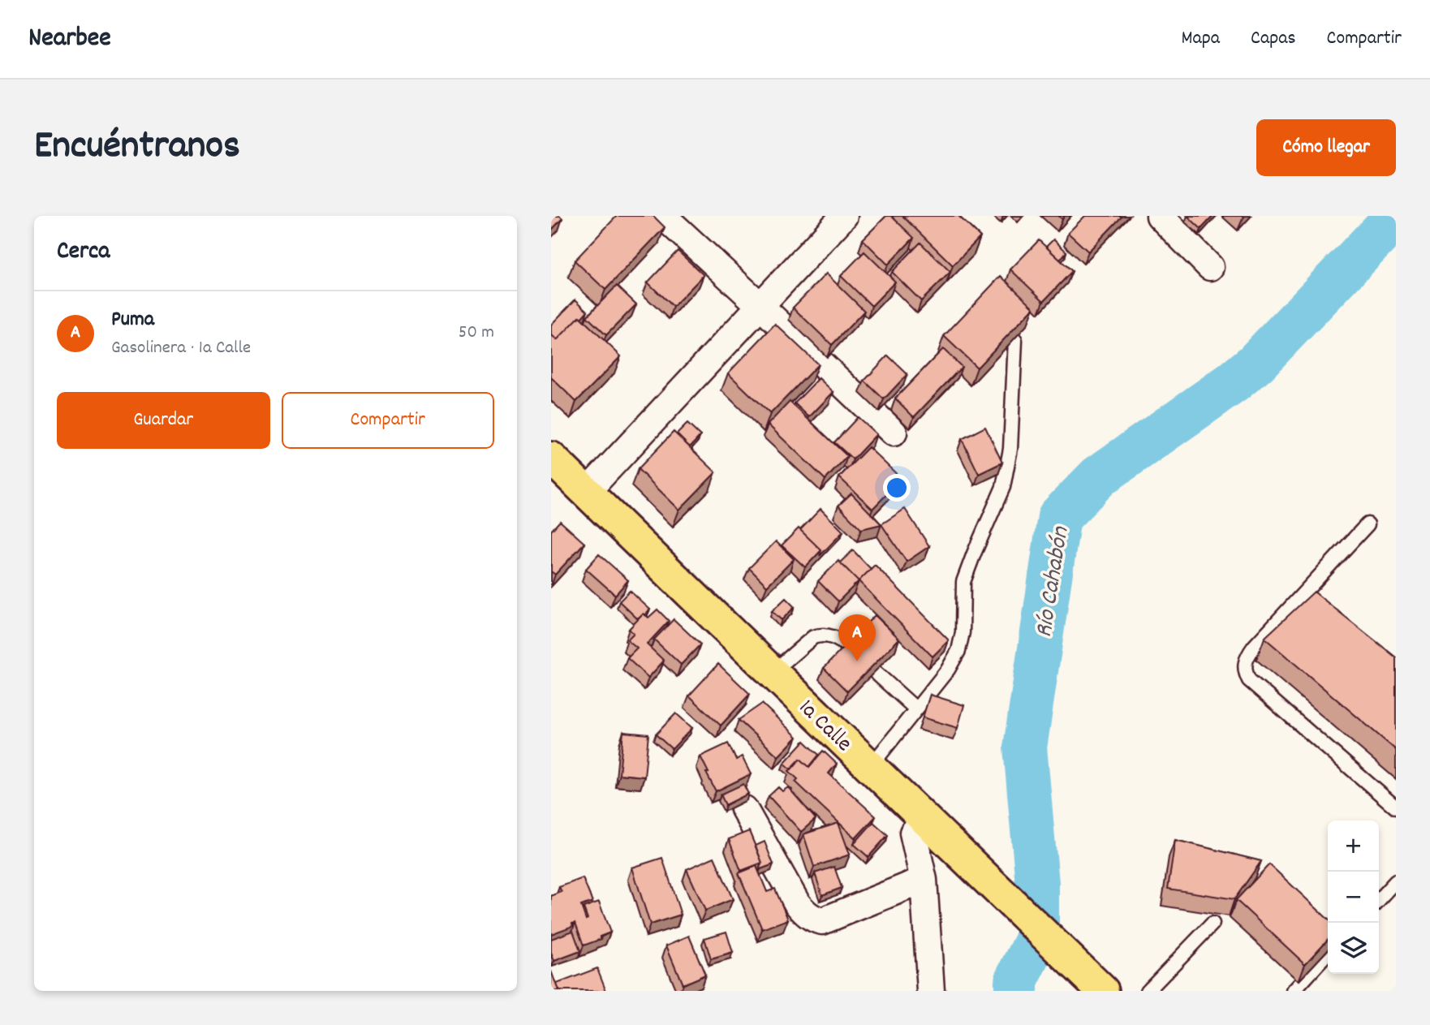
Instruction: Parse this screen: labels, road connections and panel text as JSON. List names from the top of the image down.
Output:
{
  "streets": {
    "main road": ["1a Calle"]
  },
  "water": ["Río Cahabón"],
  "page": {
    "header": "Nearbee",
    "nav": ["Mapa", "Capas", "Compartir"],
    "title": "Encuéntranos",
    "buttons": [
      "Cómo llegar",
      ["Guardar", "Compartir"]
    ],
    "heading": "Cerca",
    "list": [
      {
        "mark": "A",
        "name": "Puma",
        "note": "Gasolinera · 1a Calle",
        "value": "50 m"
      }
    ],
    "pins": "A",
    "map_buttons": ["+", "−"]
  }
}
